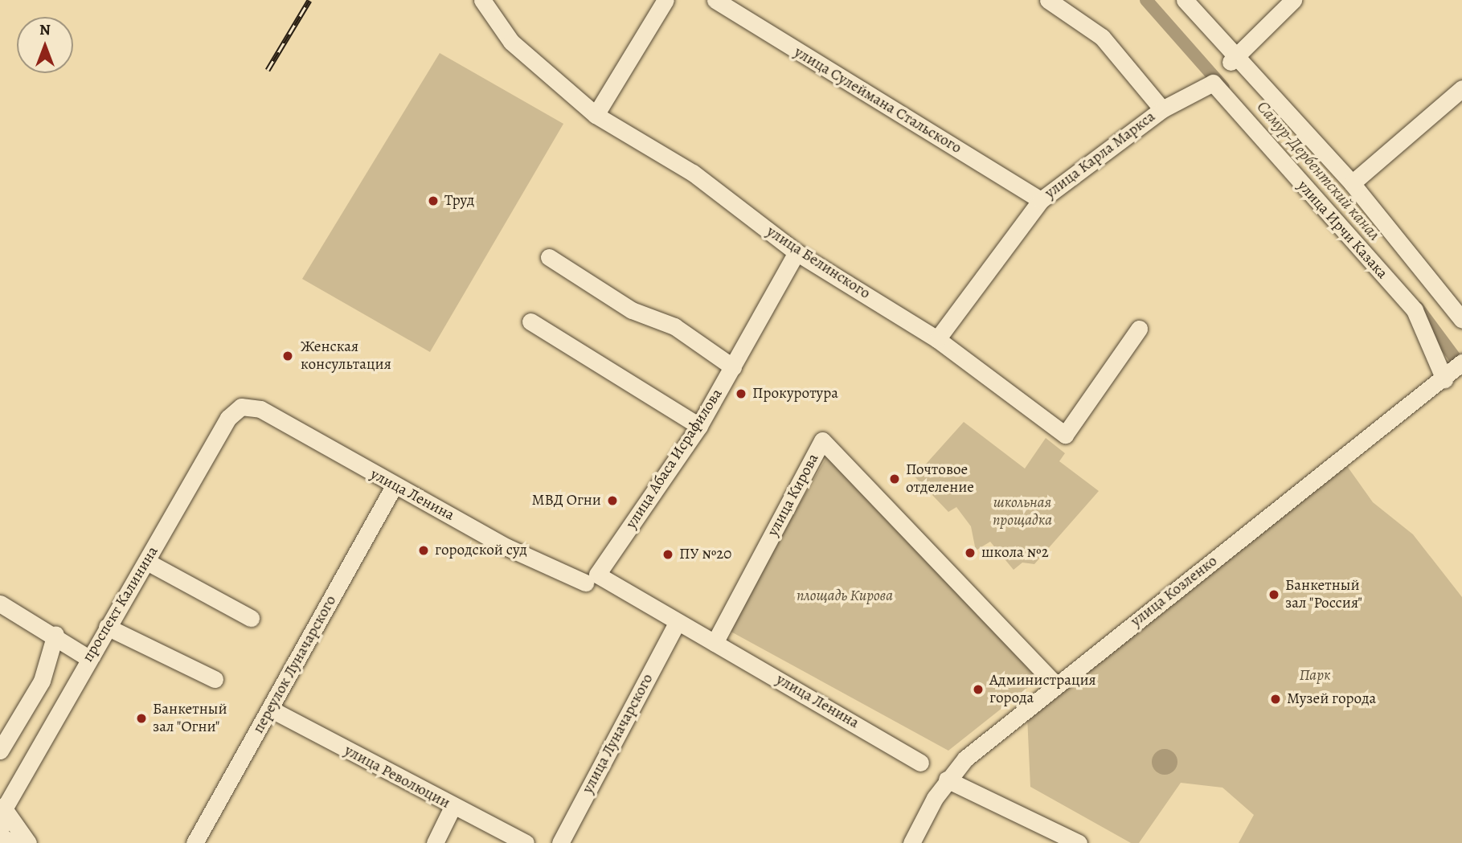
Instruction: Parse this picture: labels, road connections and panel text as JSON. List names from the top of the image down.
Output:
{
  "streets": {
    "street": [
      "улица Сулеймана Стальского",
      "улица Карла Маркса",
      "улица Ирчи Казака",
      "улица Белинского",
      "улица Абаса Исрафилова",
      "улица Ленина",
      "улица Кирова",
      "улица Козленко",
      "проспект Калинина",
      "переулок Луначарского",
      "улица Луначарского",
      "улица Революции"
    ]
  },
  "crossings": [
    ["улица Сулеймана Стальского", "улица Карла Маркса"],
    ["улица Карла Маркса", "улица Ирчи Казака"],
    ["улица Карла Маркса", "улица Белинского"],
    ["улица Ирчи Казака", "улица Козленко"],
    ["улица Белинского", "улица Абаса Исрафилова"],
    ["улица Абаса Исрафилова", "улица Ленина"],
    ["улица Ленина", "улица Кирова"],
    ["улица Ленина", "проспект Калинина"],
    ["улица Ленина", "переулок Луначарского"],
    ["улица Ленина", "улица Луначарского"],
    ["улица Кирова", "улица Козленко"],
    ["переулок Луначарского", "улица Революции"]
  ],
  "water": ["Самур-Дербентский канал"],
  "parks": ["школьная прощадка", "площадь Кирова", "Парк"],
  "places": [
    "Труд",
    "Женская консультация",
    "Прокуротура",
    "Почтовое отделение",
    "МВД Огни",
    "городской суд",
    "школа №2",
    "ПУ №20",
    "Банкетный зал \"Россия\"",
    "Администрация города",
    "Музей города",
    "Банкетный зал \"Огни\""
  ],
  "north": "top"
}
